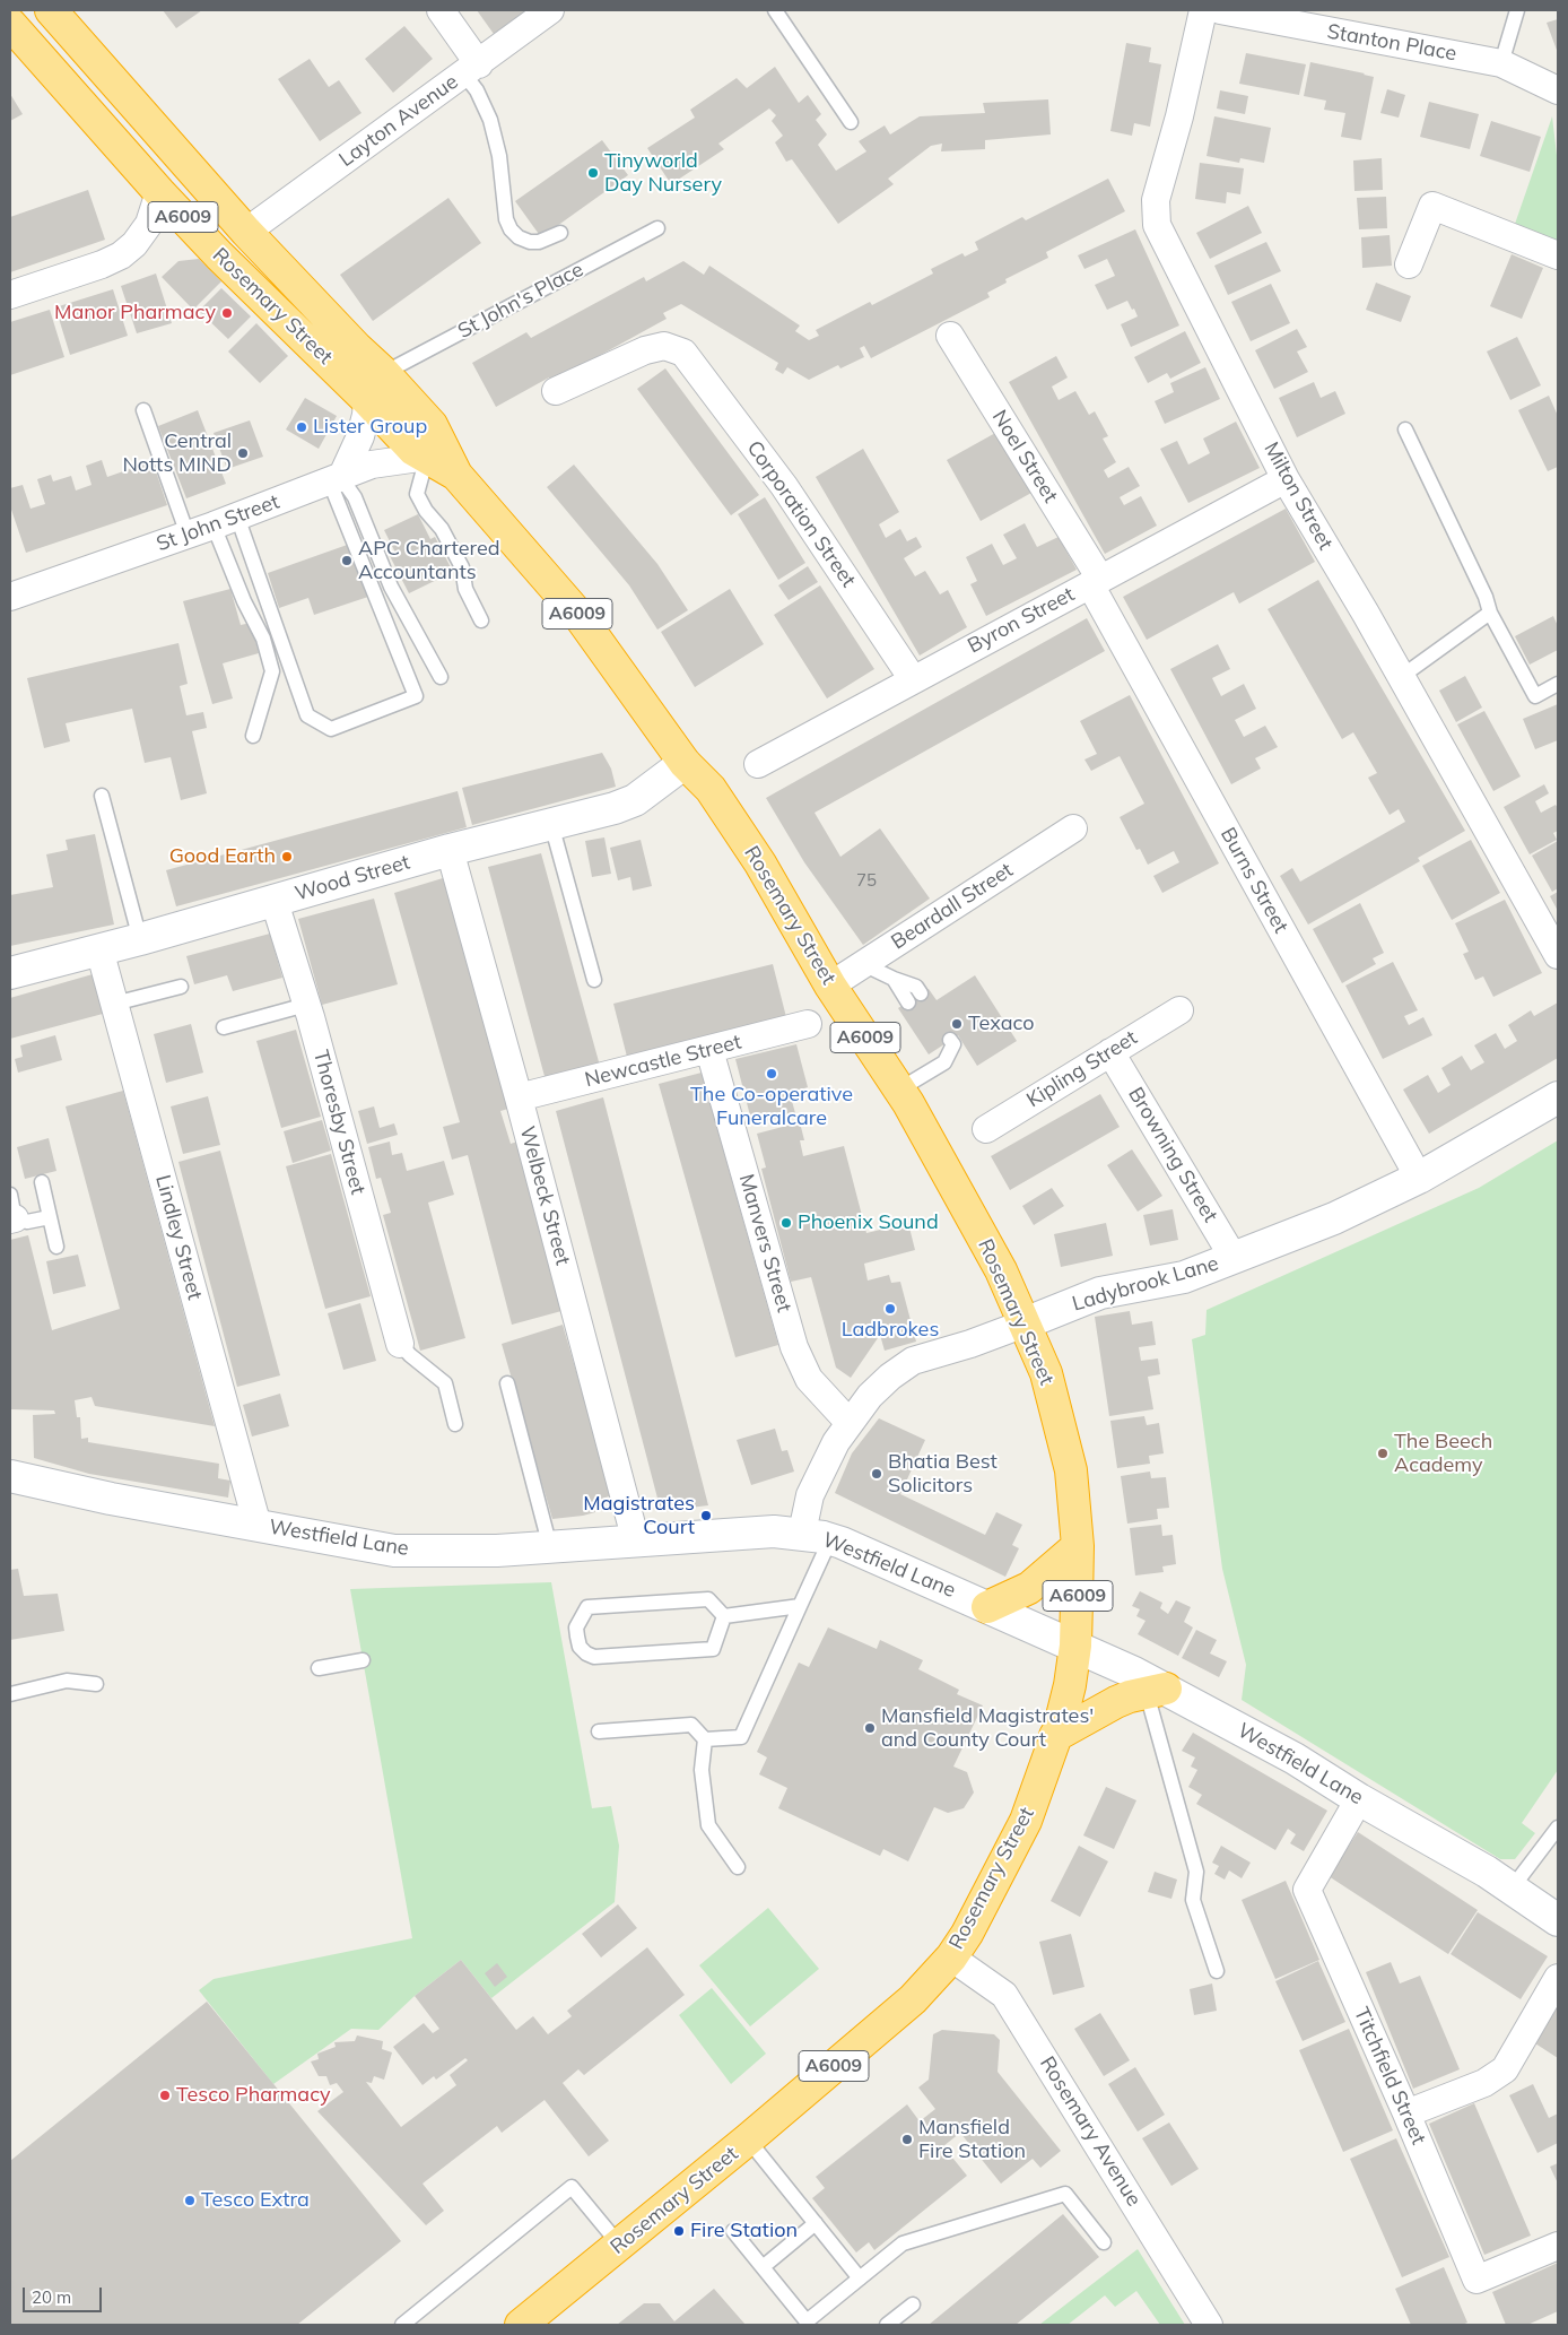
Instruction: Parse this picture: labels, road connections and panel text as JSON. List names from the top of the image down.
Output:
{
  "streets": {
    "highway": ["A6009", "Rosemary Street"],
    "street": [
      "Stanton Place",
      "Layton Avenue",
      "Noel Street",
      "Milton Street",
      "Corporation Street",
      "St John Street",
      "Byron Street",
      "Wood Street",
      "Burns Street",
      "Beardall Street",
      "Newcastle Street",
      "Kipling Street",
      "Thoresby Street",
      "Browning Street",
      "Welbeck Street",
      "Lindley Street",
      "Manvers Street",
      "Ladybrook Lane",
      "Westfield Lane",
      "Titchfield Street",
      "Rosemary Avenue"
    ],
    "lane": ["St John's Place"]
  },
  "crossings": [
    ["Layton Avenue", "Rosemary Street"],
    ["St John's Place", "Rosemary Street"],
    ["Rosemary Street", "St John Street"],
    ["Rosemary Street", "Wood Street"],
    ["Rosemary Street", "Beardall Street"],
    ["Rosemary Street", "Ladybrook Lane"],
    ["Rosemary Street", "Westfield Lane"],
    ["Rosemary Street", "Rosemary Avenue"],
    ["Noel Street", "Byron Street"],
    ["Noel Street", "Burns Street"],
    ["Milton Street", "Byron Street"],
    ["Corporation Street", "Byron Street"],
    ["Byron Street", "Burns Street"],
    ["Wood Street", "Thoresby Street"],
    ["Wood Street", "Welbeck Street"],
    ["Wood Street", "Lindley Street"],
    ["Burns Street", "Ladybrook Lane"],
    ["Newcastle Street", "Welbeck Street"],
    ["Newcastle Street", "Manvers Street"],
    ["Kipling Street", "Browning Street"],
    ["Browning Street", "Ladybrook Lane"],
    ["Welbeck Street", "Westfield Lane"],
    ["Lindley Street", "Westfield Lane"],
    ["Manvers Street", "Ladybrook Lane"],
    ["Ladybrook Lane", "Westfield Lane"],
    ["Westfield Lane", "Titchfield Street"]
  ],
  "places": [
    "Tinyworld Day Nursery",
    "Manor Pharmacy",
    "Lister Group",
    "Central Notts MIND",
    "APC Chartered Accountants",
    "Good Earth",
    "Texaco",
    "The Co-operative Funeralcare",
    "Phoenix Sound",
    "Ladbrokes",
    "The Beech Academy",
    "Bhatia Best Solicitors",
    "Magistrates Court",
    "Mansfield Magistrates' and County Court",
    "Tesco Pharmacy",
    "Mansfield Fire Station",
    "Tesco Extra",
    "Fire Station"
  ],
  "house_numbers": ["75"],
  "scale_bar": "20 m"
}
